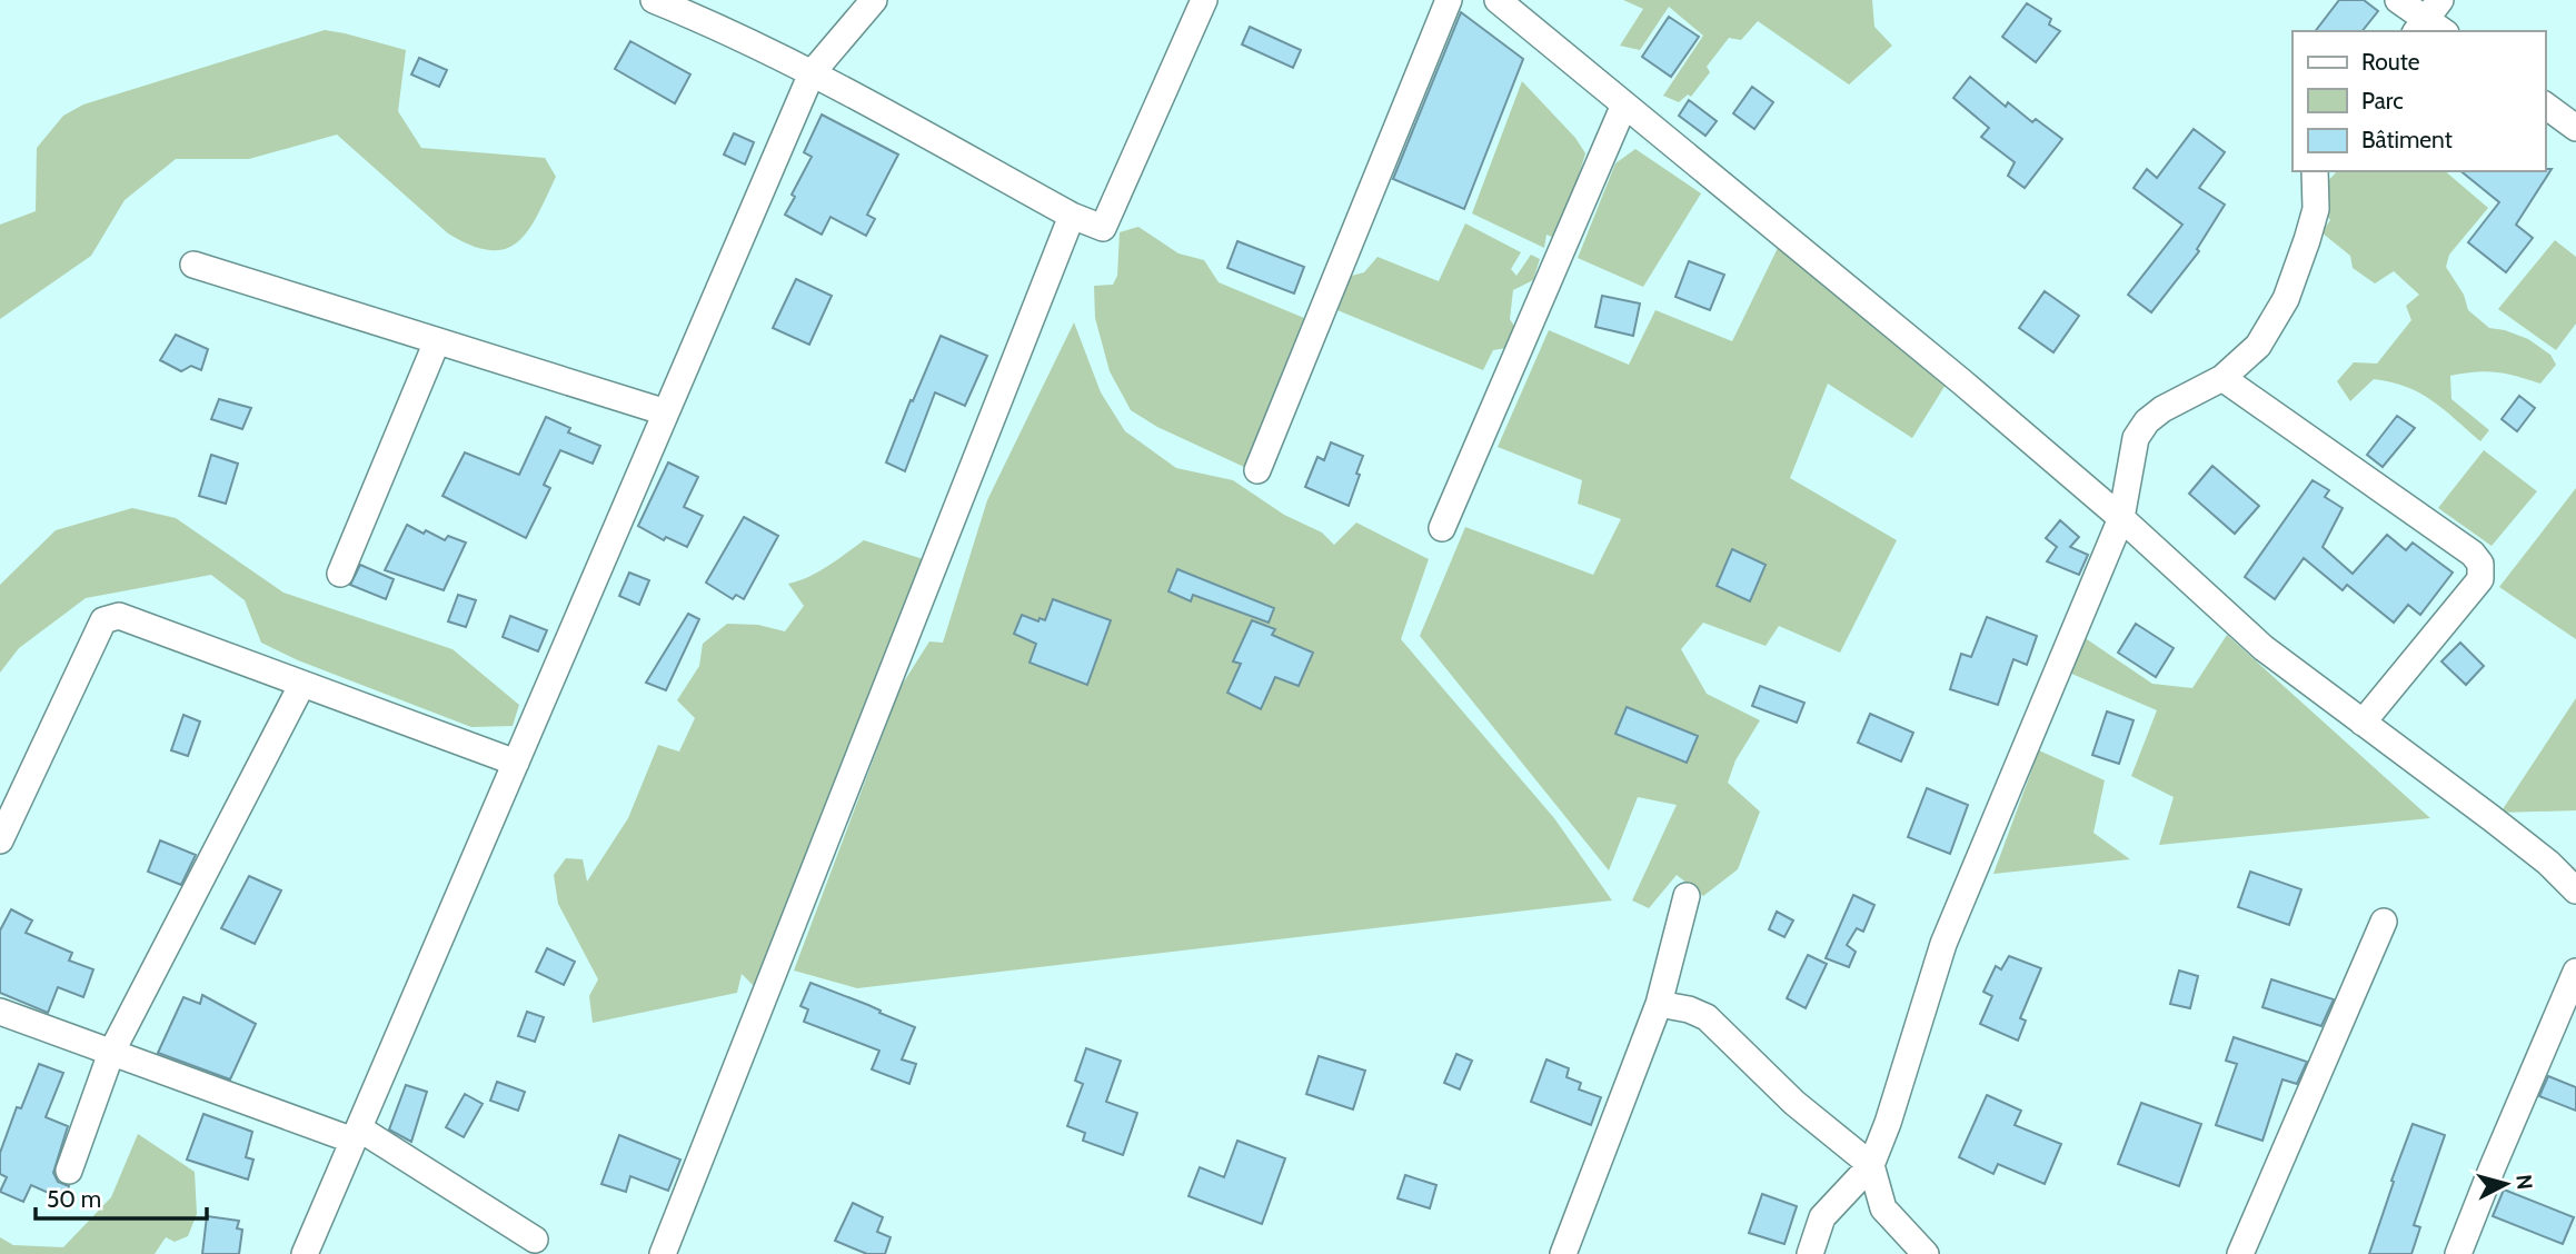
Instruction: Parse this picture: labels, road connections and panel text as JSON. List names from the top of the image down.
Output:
{
  "legend": ["Route", "Parc", "Bâtiment"],
  "scale_bar": "50 m",
  "north": "right"
}
